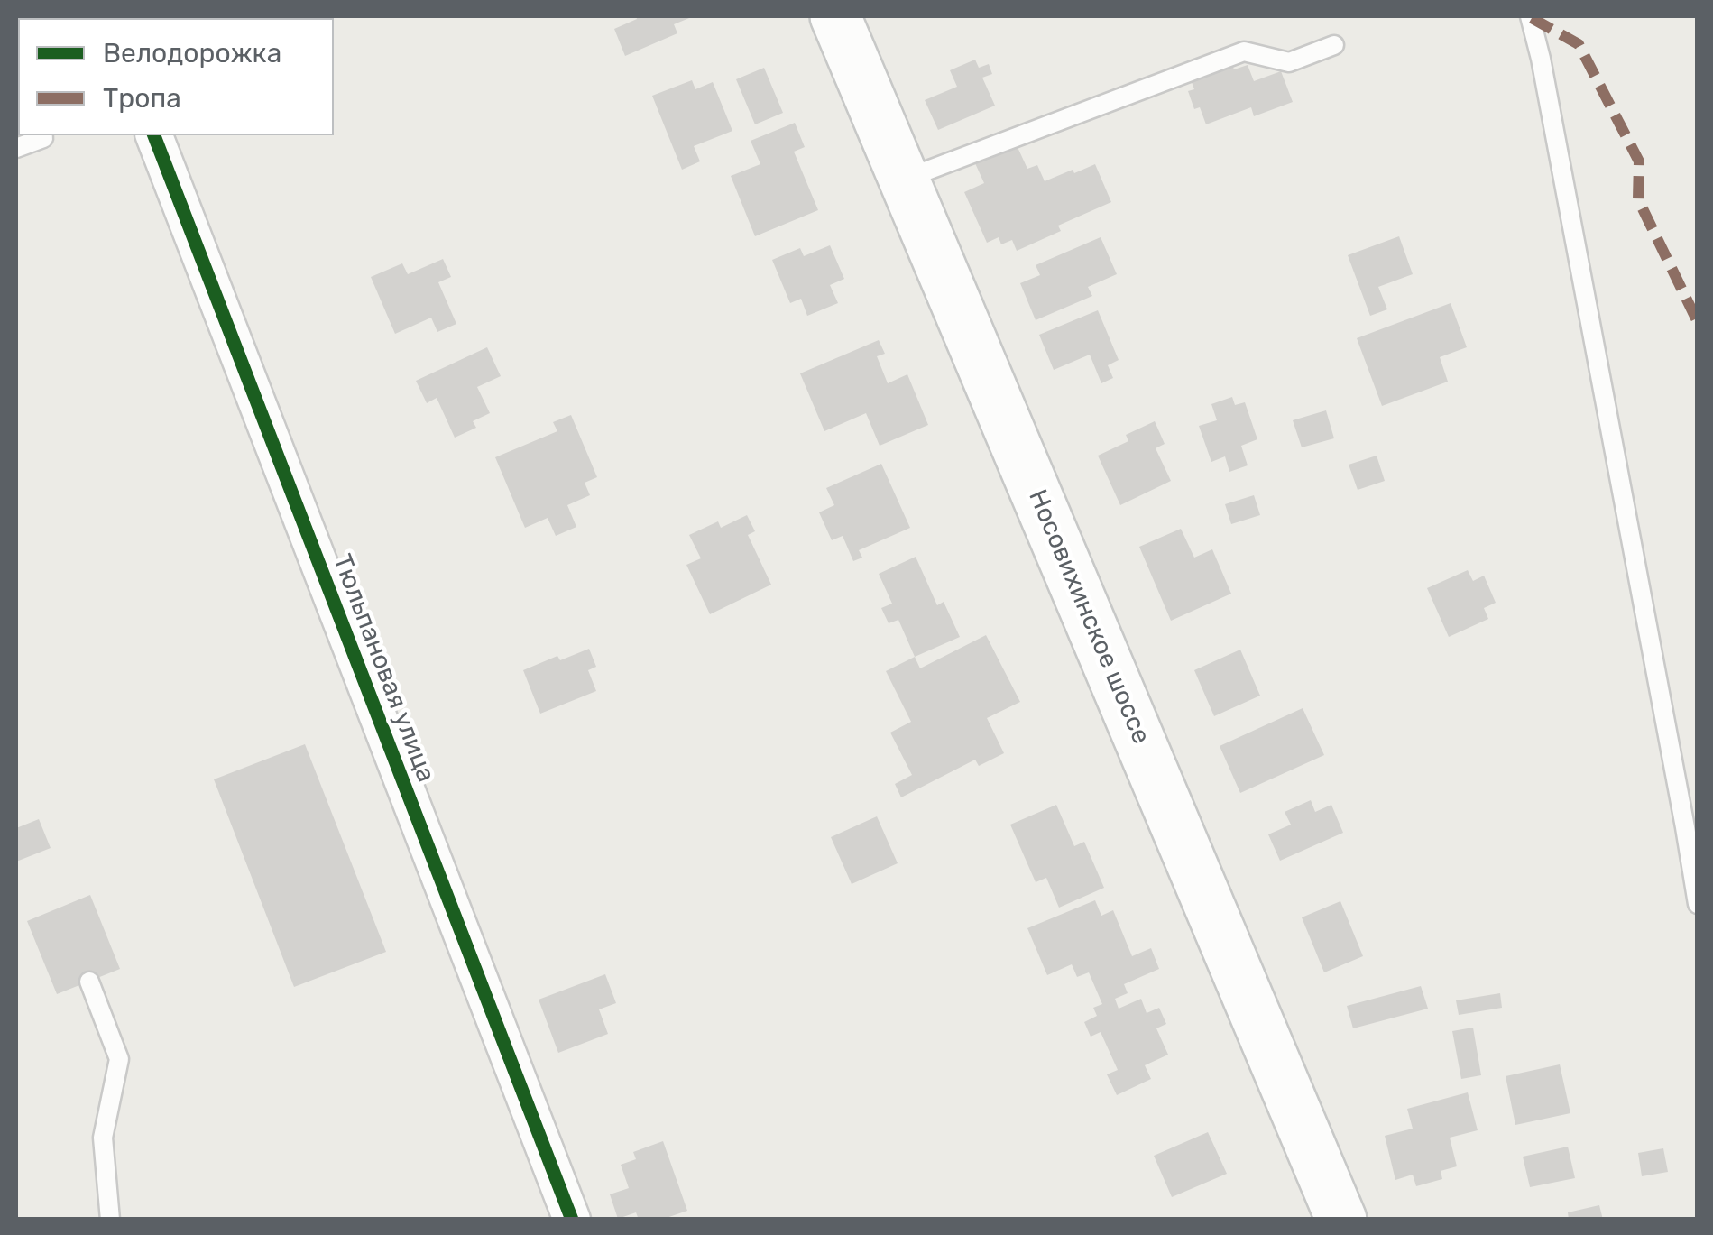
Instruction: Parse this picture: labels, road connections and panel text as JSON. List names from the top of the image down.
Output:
{
  "streets": {
    "main road": ["Носовихинское шоссе"],
    "street": ["Тюльпановая улица"]
  },
  "legend": ["Велодорожка", "Тропа"]
}
